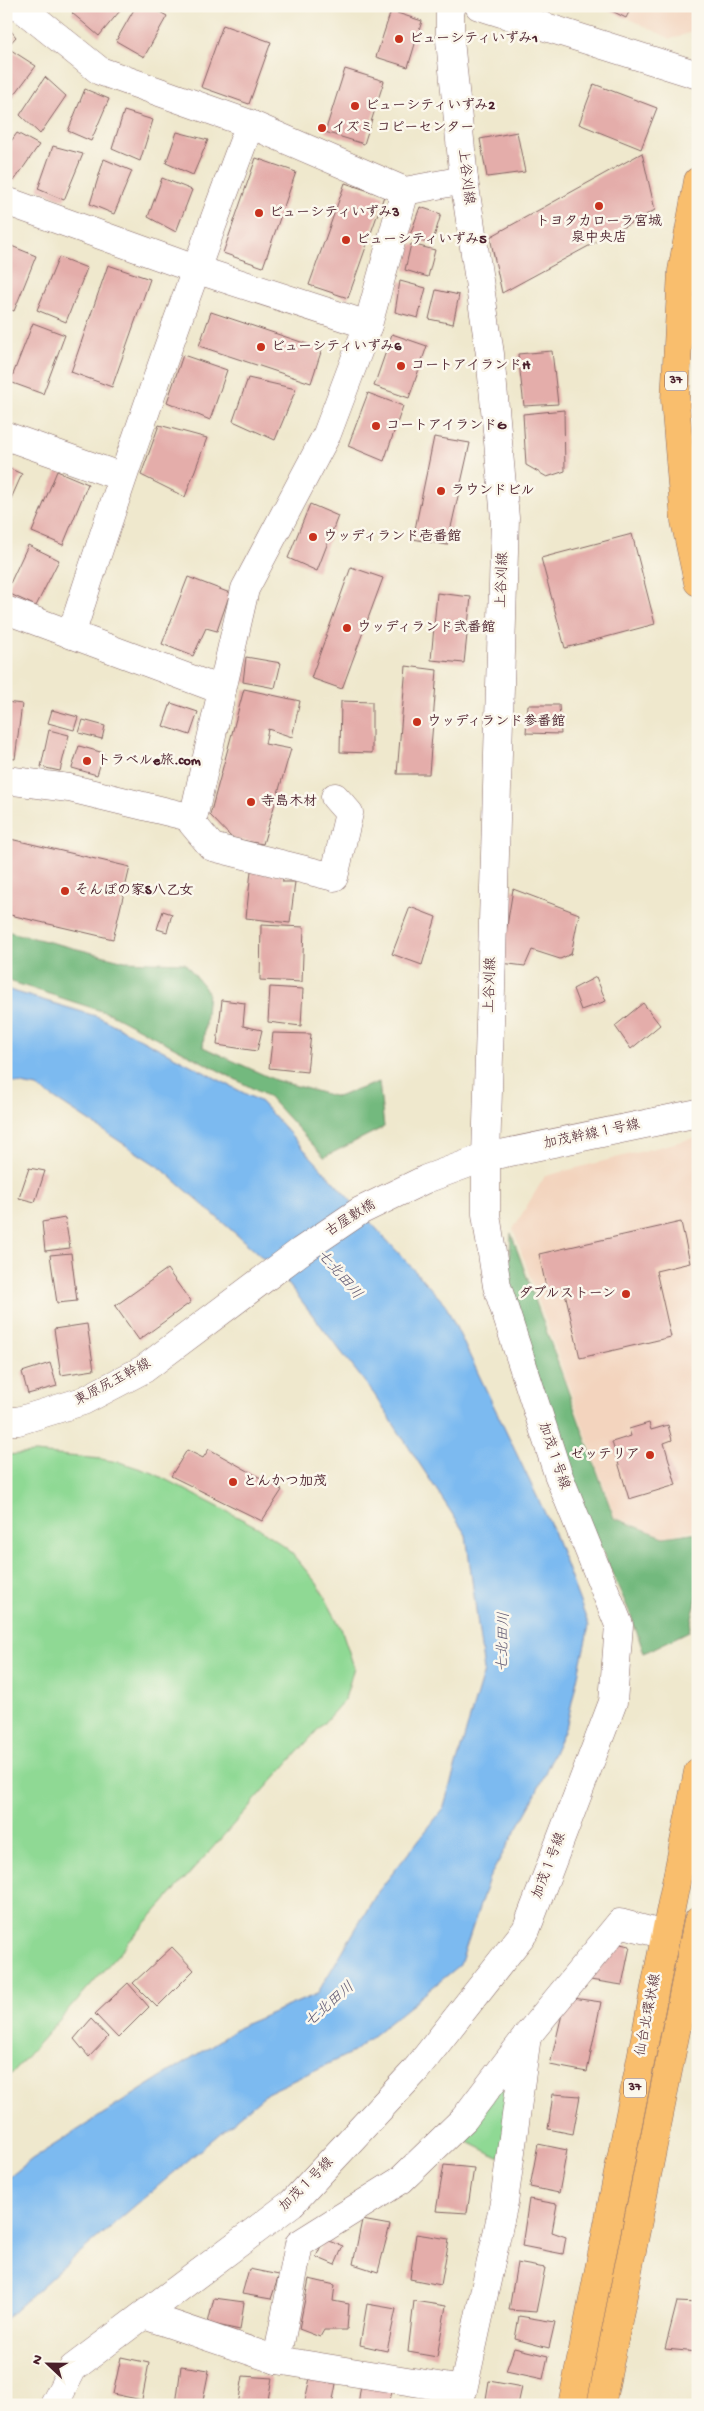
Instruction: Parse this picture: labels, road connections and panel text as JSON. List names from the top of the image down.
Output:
{
  "streets": {
    "main road": ["37", "仙台北環状線"],
    "street": [
      "上谷刈線",
      "加茂幹線１号線",
      "古屋敷橋",
      "東原尻玉幹線",
      "加茂１号線"
    ]
  },
  "crossings": [
    ["上谷刈線", "加茂幹線１号線"],
    ["上谷刈線", "加茂１号線"],
    ["加茂幹線１号線", "古屋敷橋"],
    ["加茂幹線１号線", "加茂１号線"],
    ["古屋敷橋", "東原尻玉幹線"]
  ],
  "water": ["七北田川"],
  "places": [
    "ビューシティいずみ1",
    "ビューシティいずみ2",
    "イズミ コピーセンター",
    "トヨタカローラ宮城 泉中央店",
    "ビューシティいずみ3",
    "ビューシティいずみ5",
    "ビューシティいずみ6",
    "コートアイランドH",
    "コートアイランドG",
    "ラウンドビル",
    "ウッディランド壱番館",
    "ウッディランド弐番館",
    "ウッディランド参番館",
    "トラベルe旅.com",
    "寺島木材",
    "そんぽの家S八乙女",
    "ダブルストーン",
    "ゼッテリア",
    "とんかつ加茂"
  ],
  "north": "left"
}
